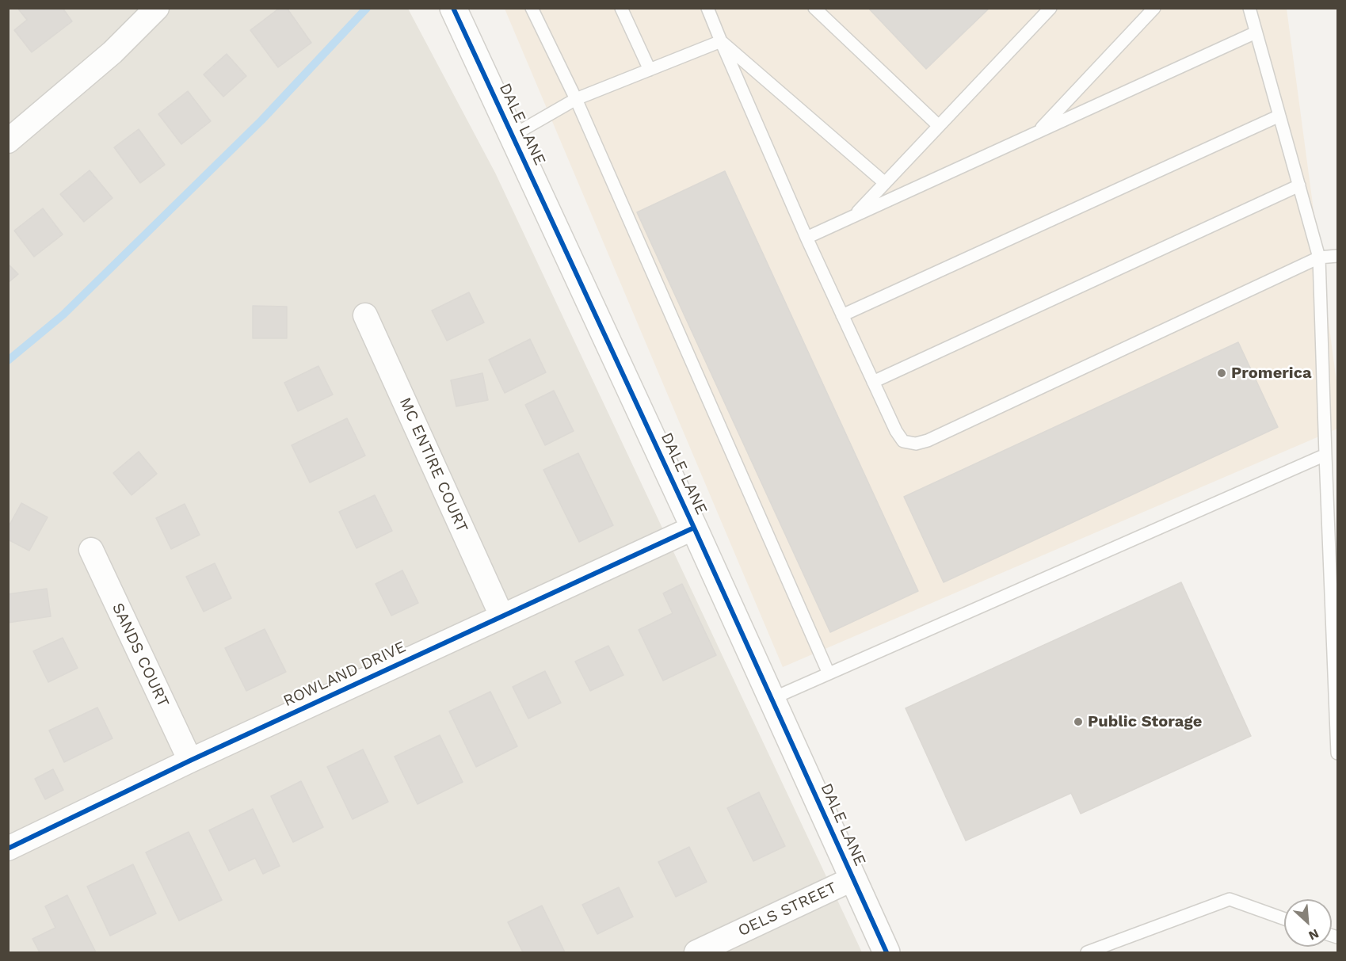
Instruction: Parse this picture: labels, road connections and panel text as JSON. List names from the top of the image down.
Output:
{
  "streets": {
    "street": [
      "DALE LANE",
      "MC ENTIRE COURT",
      "SANDS COURT",
      "ROWLAND DRIVE",
      "OELS STREET"
    ]
  },
  "crossings": [
    ["DALE LANE", "ROWLAND DRIVE"],
    ["DALE LANE", "OELS STREET"],
    ["MC ENTIRE COURT", "ROWLAND DRIVE"],
    ["SANDS COURT", "ROWLAND DRIVE"]
  ],
  "places": ["Promerica", "Public Storage"],
  "north": "bottom right"
}
